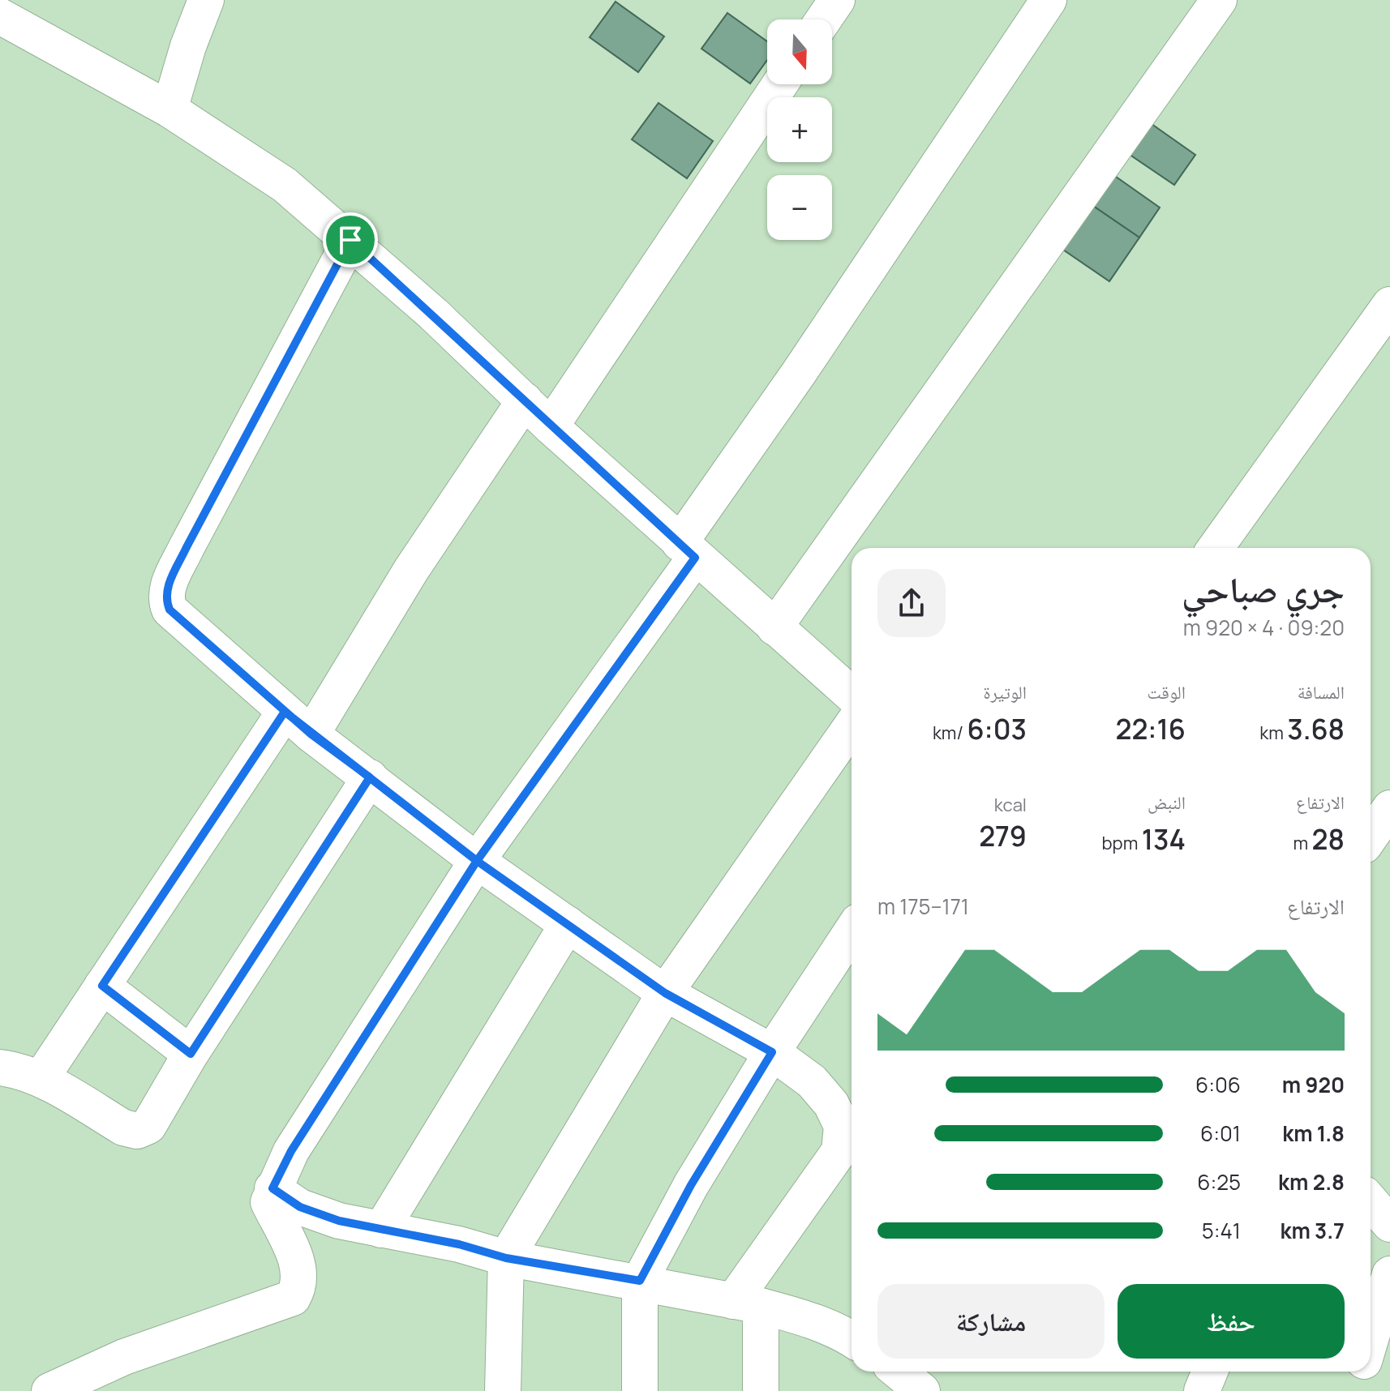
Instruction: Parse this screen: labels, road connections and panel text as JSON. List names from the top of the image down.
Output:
{
  "north": "bottom",
  "page": {
    "map_buttons": ["+", "−"],
    "heading": ["جري صباحي", "09:20 · 4 × 920 m"],
    "stats": [
      ["المسافة", "3.68 km"],
      ["الوقت", "22:16"],
      ["الوتيرة", "6:03 /km"],
      ["الارتفاع", "28 m"],
      ["النبض", "134 bpm"],
      ["kcal", "279"]
    ],
    "chart": ["الارتفاع", "171–175 m"],
    "list": [
      {
        "name": "920 m",
        "note": "6:06"
      },
      {
        "name": "1.8 km",
        "note": "6:01"
      },
      {
        "name": "2.8 km",
        "note": "6:25"
      },
      {
        "name": "3.7 km",
        "note": "5:41"
      }
    ],
    "buttons": ["حفظ", "مشاركة"]
  }
}
